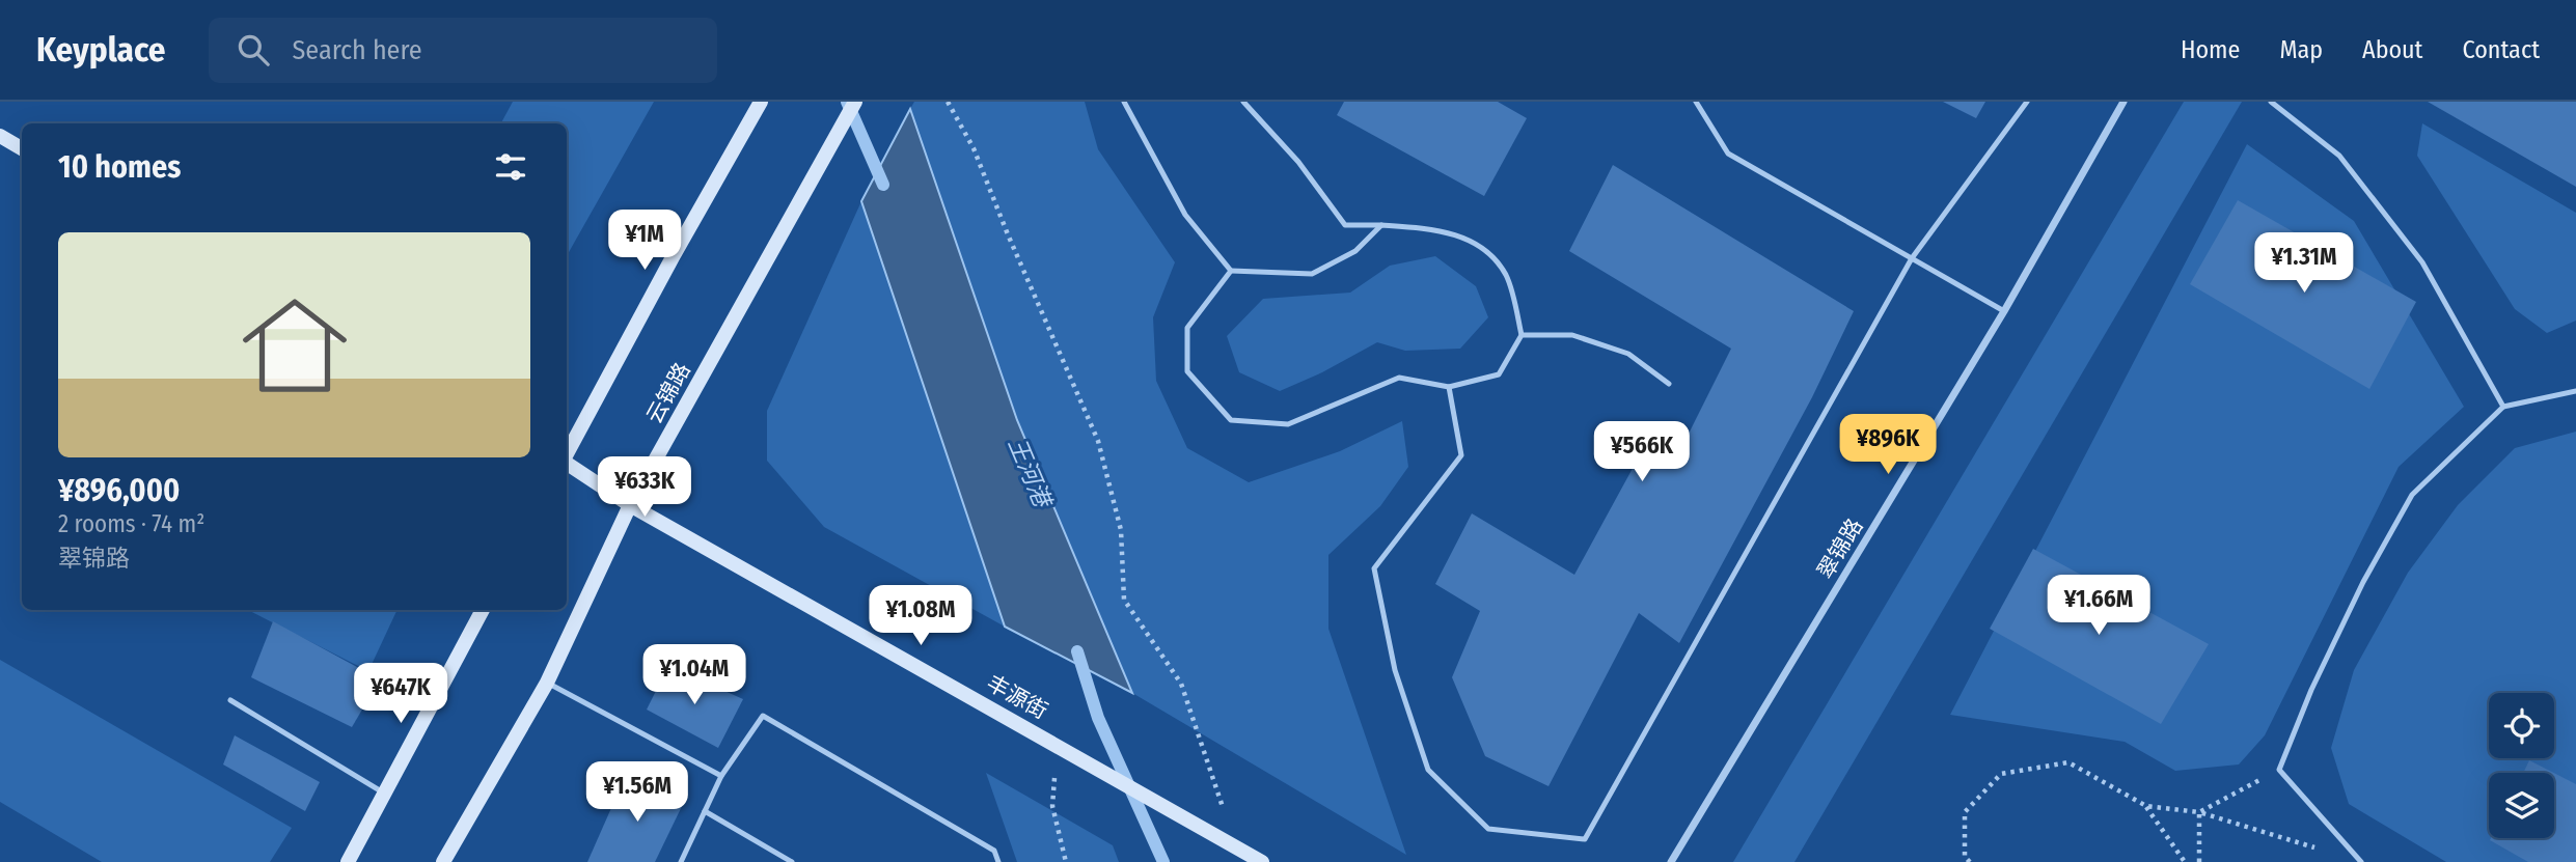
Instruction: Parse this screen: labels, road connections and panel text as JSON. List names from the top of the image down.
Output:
{
  "streets": {
    "main road": ["云锦路", "丰源街"],
    "street": ["翠锦路"]
  },
  "crossings": [
    ["云锦路", "丰源街"]
  ],
  "water": ["王河港"],
  "page": {
    "header": "Keyplace",
    "search": "Search here",
    "nav": [
      "Home",
      "Map",
      "About",
      "Contact"
    ],
    "heading": "10 homes",
    "price": [
      "¥1M",
      "¥1.31M",
      "¥896K",
      "¥566K",
      "¥633K",
      "¥1.66M",
      "¥1.08M",
      "¥1.04M",
      "¥647K",
      "¥1.56M"
    ],
    "list": [
      {
        "name": "¥896,000",
        "note": "2 rooms · 74 m² · 翠锦路"
      }
    ]
  }
}
